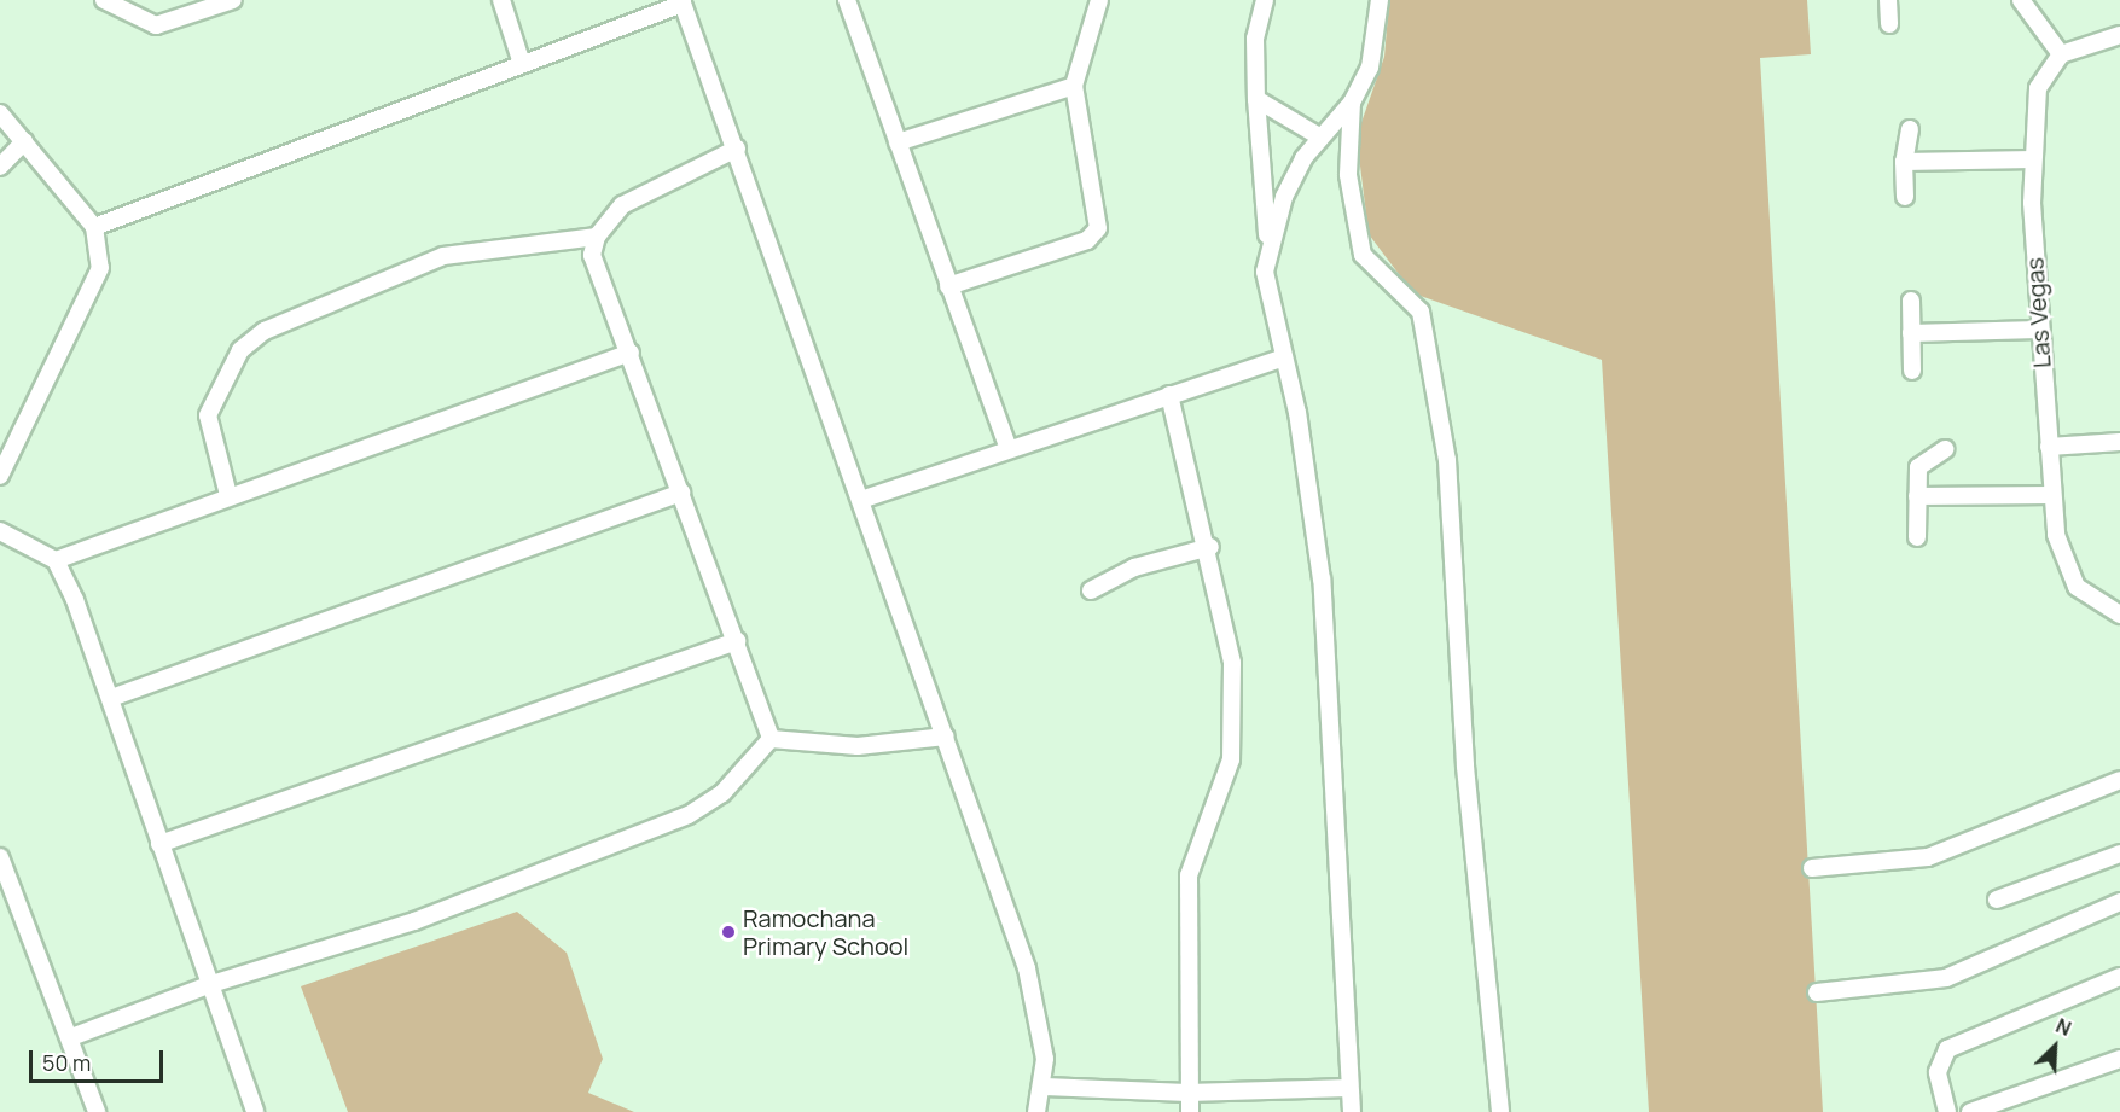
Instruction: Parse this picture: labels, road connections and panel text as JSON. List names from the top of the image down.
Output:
{
  "streets": {
    "street": ["Las Vegas"]
  },
  "places": ["Ramochana Primary School"],
  "scale_bar": "50 m",
  "north": "top right"
}
